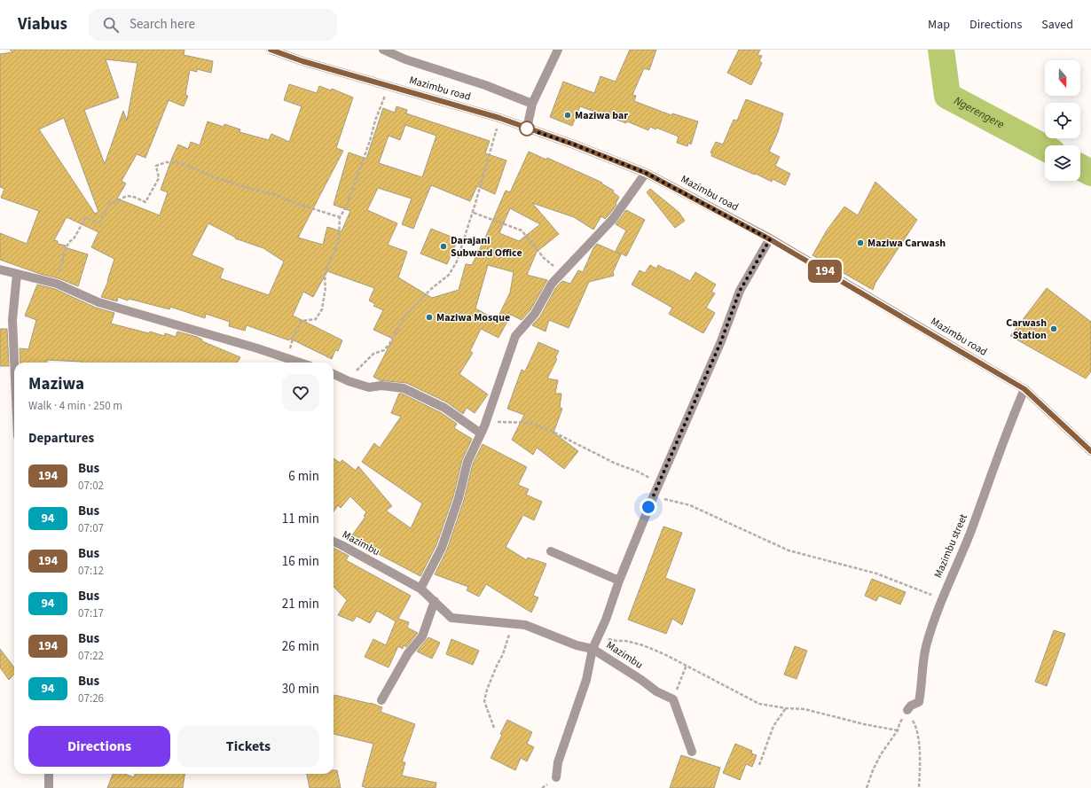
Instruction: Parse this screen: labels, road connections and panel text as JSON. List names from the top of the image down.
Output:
{
  "streets": {
    "street": ["Mazimbu road", "Mazimbu", "Mazimbu street"]
  },
  "crossings": [
    ["Mazimbu road", "Mazimbu street"]
  ],
  "water": ["Ngerengere"],
  "places": [
    "Maziwa bar",
    "Maziwa Carwash",
    "Darajani Subward Office",
    "Maziwa Mosque",
    "Carwash Station"
  ],
  "lines": ["bus line 194"],
  "north": "bottom",
  "page": {
    "header": "Viabus",
    "search": "Search here",
    "nav": ["Map", "Directions", "Saved"],
    "on_map": "194",
    "heading": [
      ["Maziwa", "Walk · 4 min · 250 m"],
      "Departures"
    ],
    "list": [
      {
        "mark": "194",
        "name": "Bus",
        "note": "07:02",
        "value": "6 min"
      },
      {
        "mark": "94",
        "name": "Bus",
        "note": "07:07",
        "value": "11 min"
      },
      {
        "mark": "194",
        "name": "Bus",
        "note": "07:12",
        "value": "16 min"
      },
      {
        "mark": "94",
        "name": "Bus",
        "note": "07:17",
        "value": "21 min"
      },
      {
        "mark": "194",
        "name": "Bus",
        "note": "07:22",
        "value": "26 min"
      },
      {
        "mark": "94",
        "name": "Bus",
        "note": "07:26",
        "value": "30 min"
      }
    ],
    "buttons": ["Directions", "Tickets"]
  }
}
